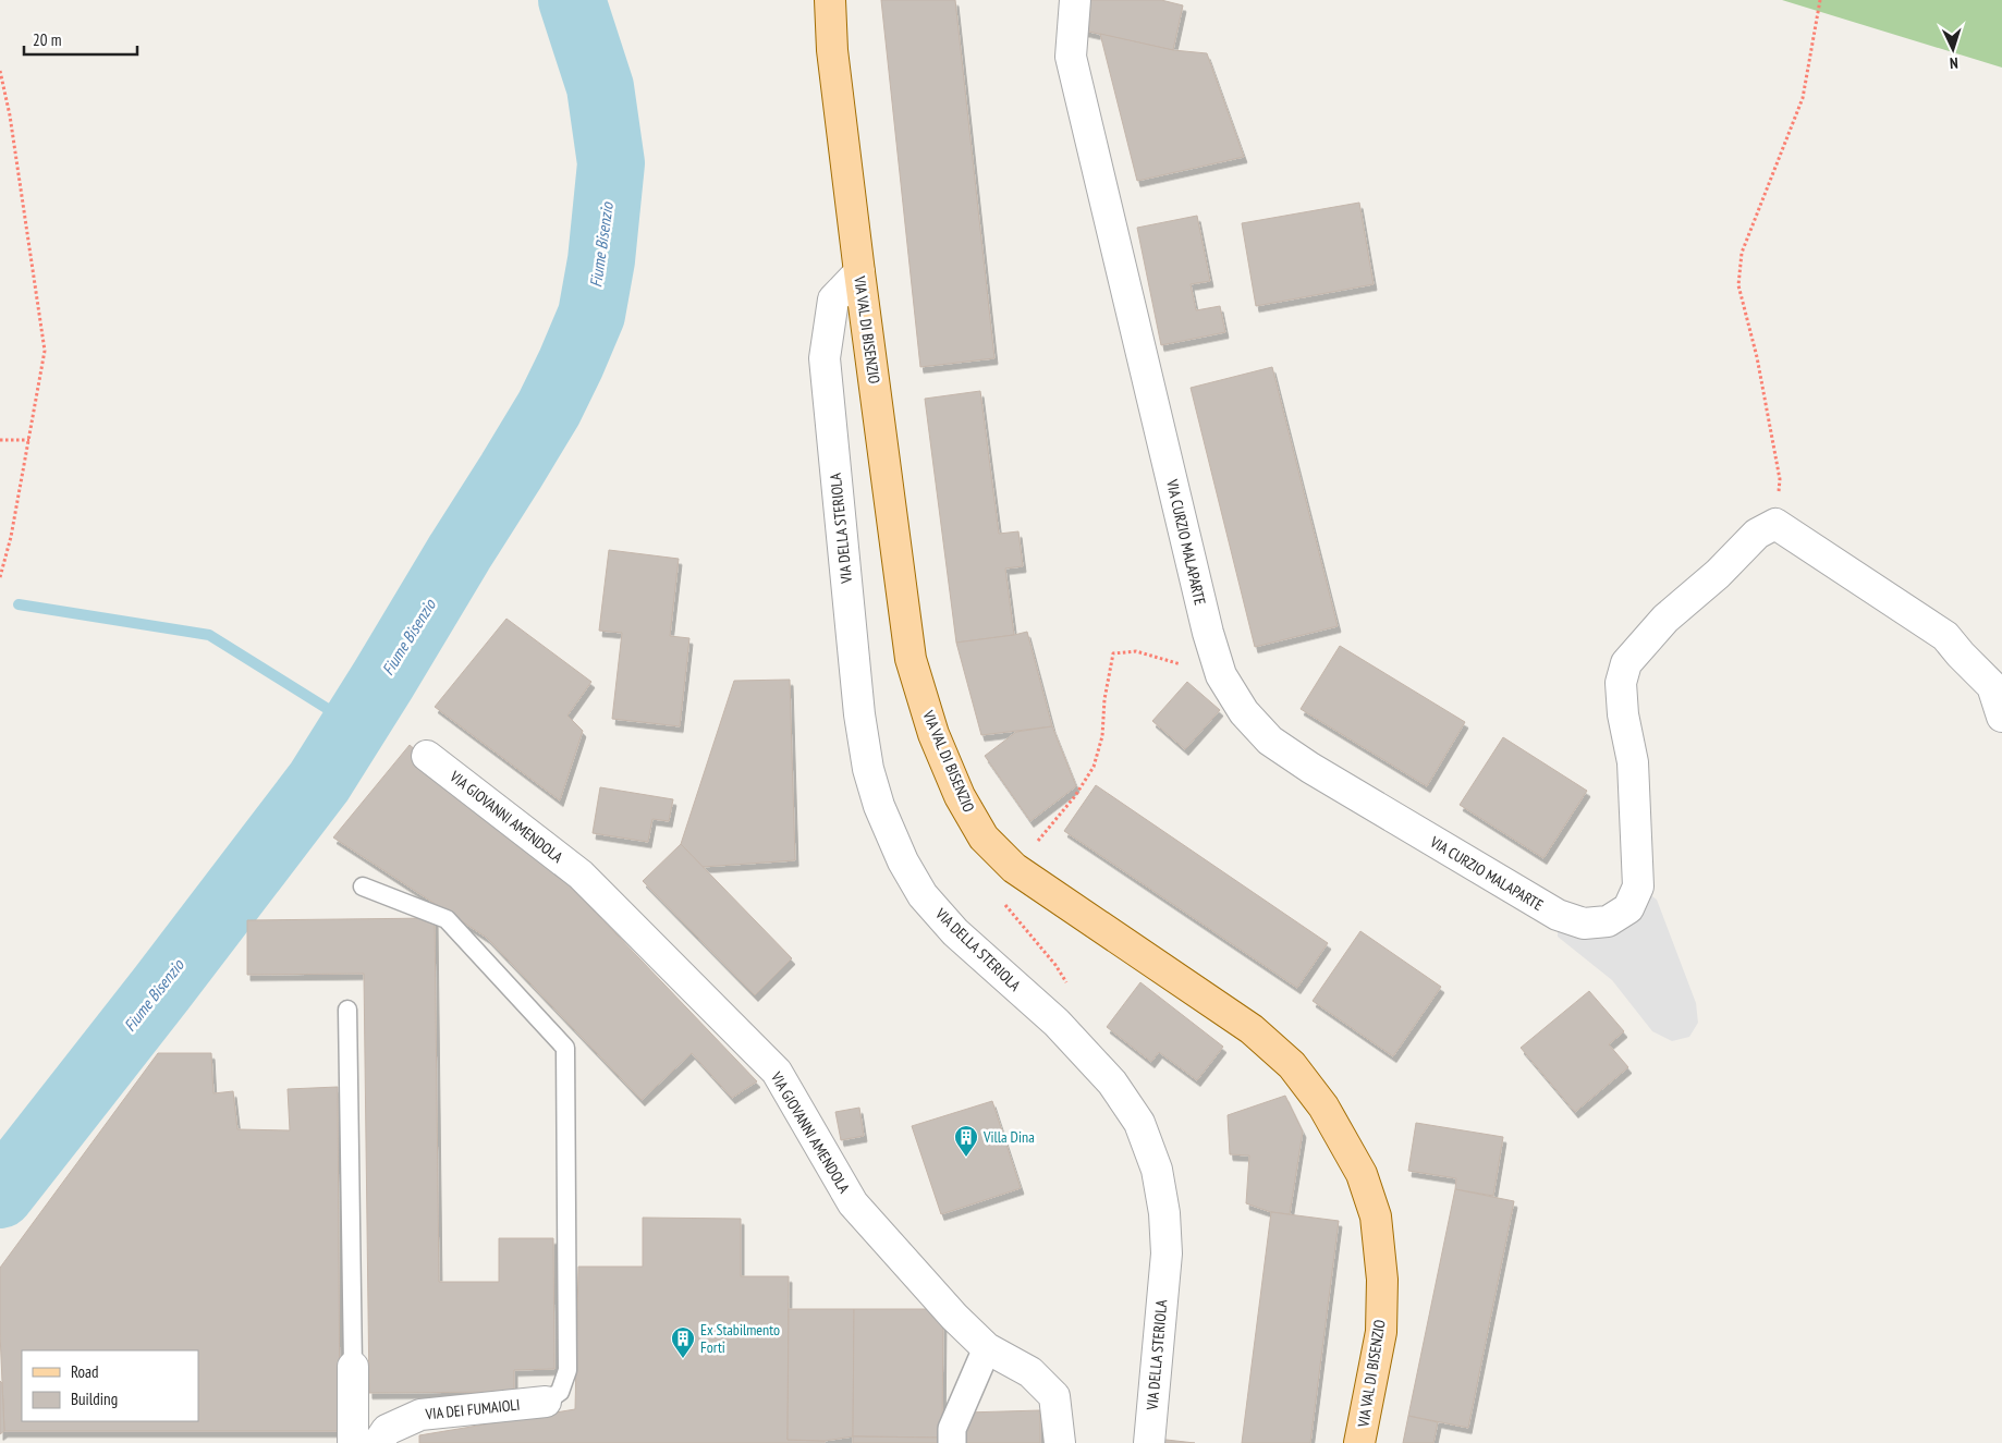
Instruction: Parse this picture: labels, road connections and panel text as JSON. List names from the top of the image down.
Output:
{
  "streets": {
    "main road": ["VIA VAL DI BISENZIO"],
    "street": [
      "VIA DELLA STERIOLA",
      "VIA CURZIO MALAPARTE",
      "VIA GIOVANNI AMENDOLA",
      "VIA DEI FUMAIOLI"
    ]
  },
  "crossings": [
    ["VIA VAL DI BISENZIO", "VIA DELLA STERIOLA"]
  ],
  "water": ["Fiume Bisenzio"],
  "places": {
    "building": ["Villa Dina", "Ex Stabilmento Forti"]
  },
  "legend": ["Road", "Building"],
  "scale_bar": "20 m",
  "north": "bottom"
}
